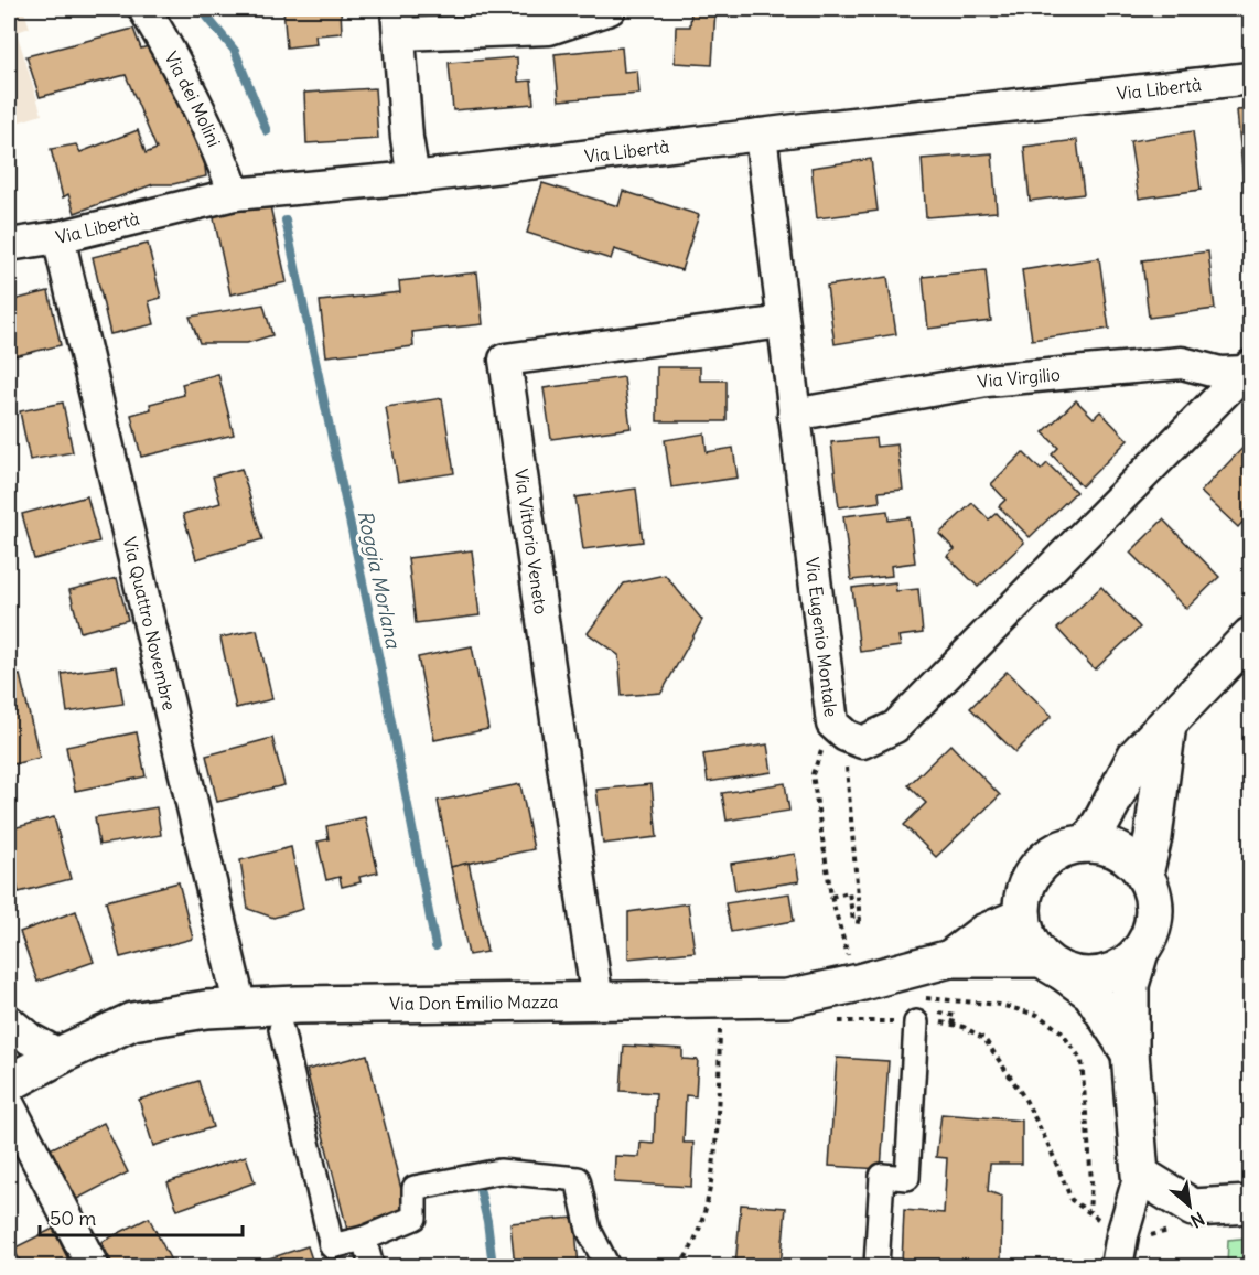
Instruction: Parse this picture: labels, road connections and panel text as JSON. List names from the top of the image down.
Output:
{
  "streets": {
    "street": [
      "Via Libertà",
      "Via dei Molini",
      "Via Virgilio",
      "Via Vittorio Veneto",
      "Via Quattro Novembre",
      "Via Eugenio Montale",
      "Via Don Emilio Mazza"
    ]
  },
  "crossings": [
    ["Via Libertà", "Via dei Molini"],
    ["Via Libertà", "Via Quattro Novembre"],
    ["Via Libertà", "Via Eugenio Montale"],
    ["Via Virgilio", "Via Eugenio Montale"],
    ["Via Vittorio Veneto", "Via Eugenio Montale"],
    ["Via Vittorio Veneto", "Via Don Emilio Mazza"],
    ["Via Quattro Novembre", "Via Don Emilio Mazza"]
  ],
  "water": ["Roggia Morlana"],
  "scale_bar": "50 m",
  "north": "bottom right"
}
